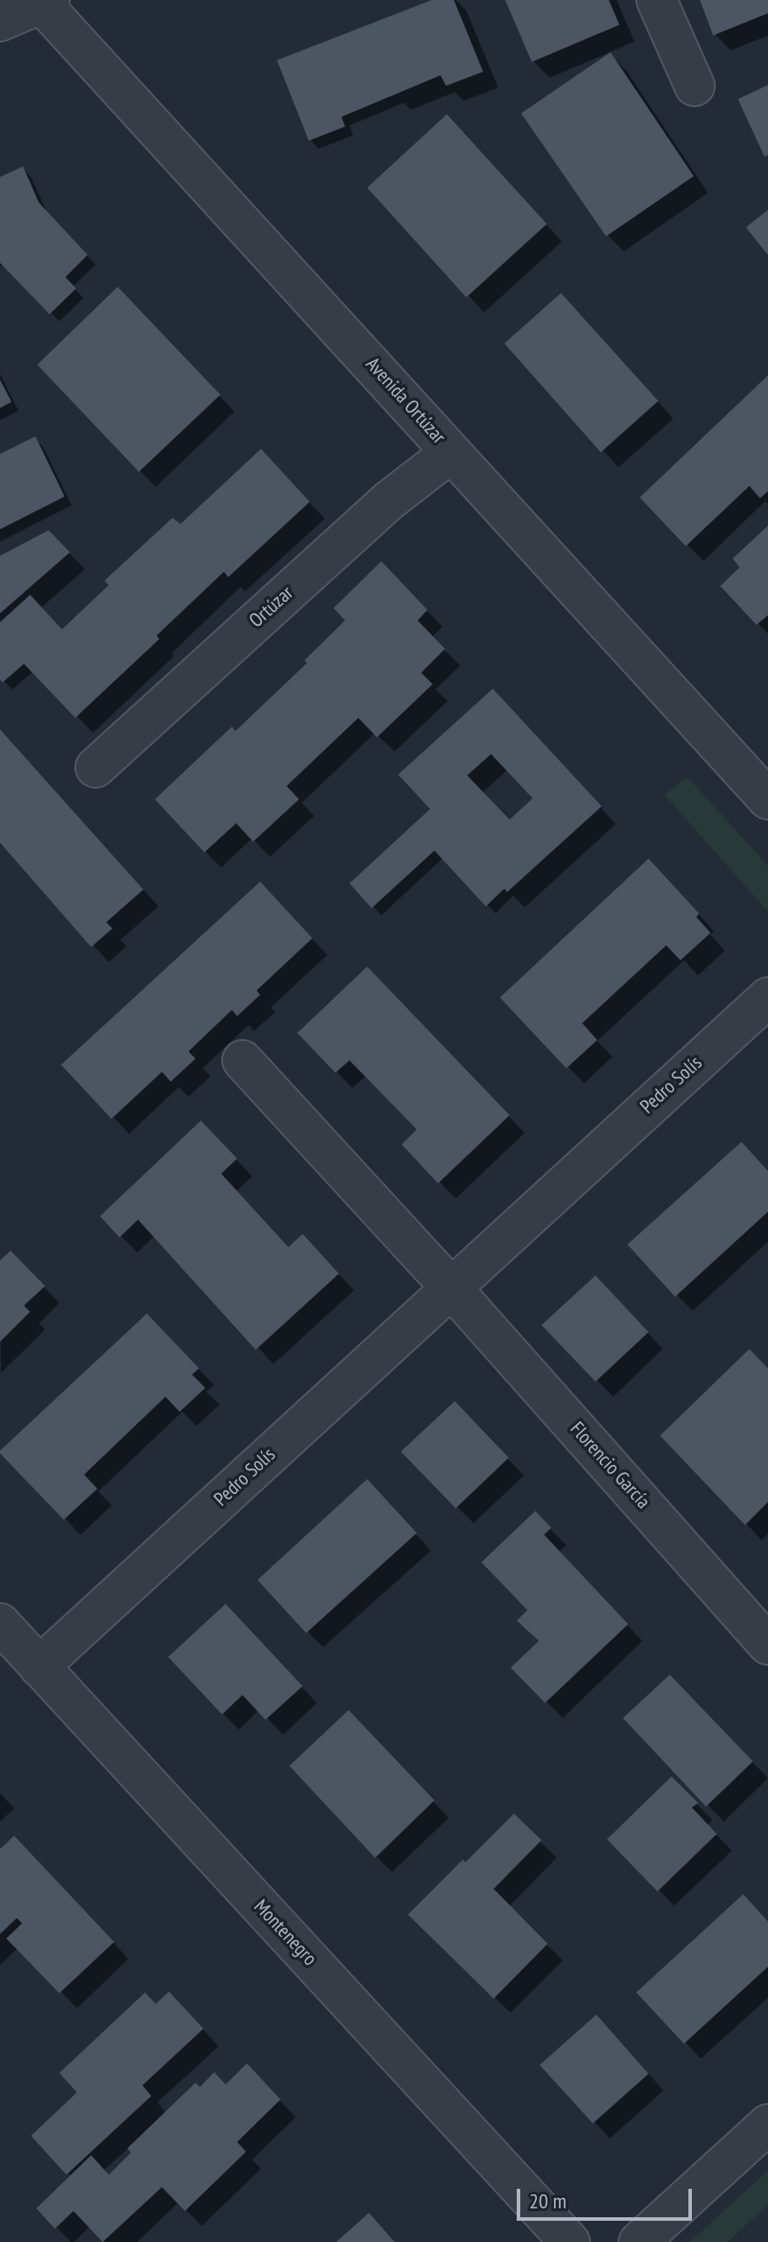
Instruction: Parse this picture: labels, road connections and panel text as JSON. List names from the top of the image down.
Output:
{
  "streets": {
    "street": [
      "Avenida Ortúzar",
      "Ortúzar",
      "Pedro Solís",
      "Florencio García",
      "Montenegro"
    ]
  },
  "crossings": [
    ["Avenida Ortúzar", "Ortúzar"],
    ["Pedro Solís", "Florencio García"],
    ["Pedro Solís", "Montenegro"]
  ],
  "scale_bar": "20 m"
}
